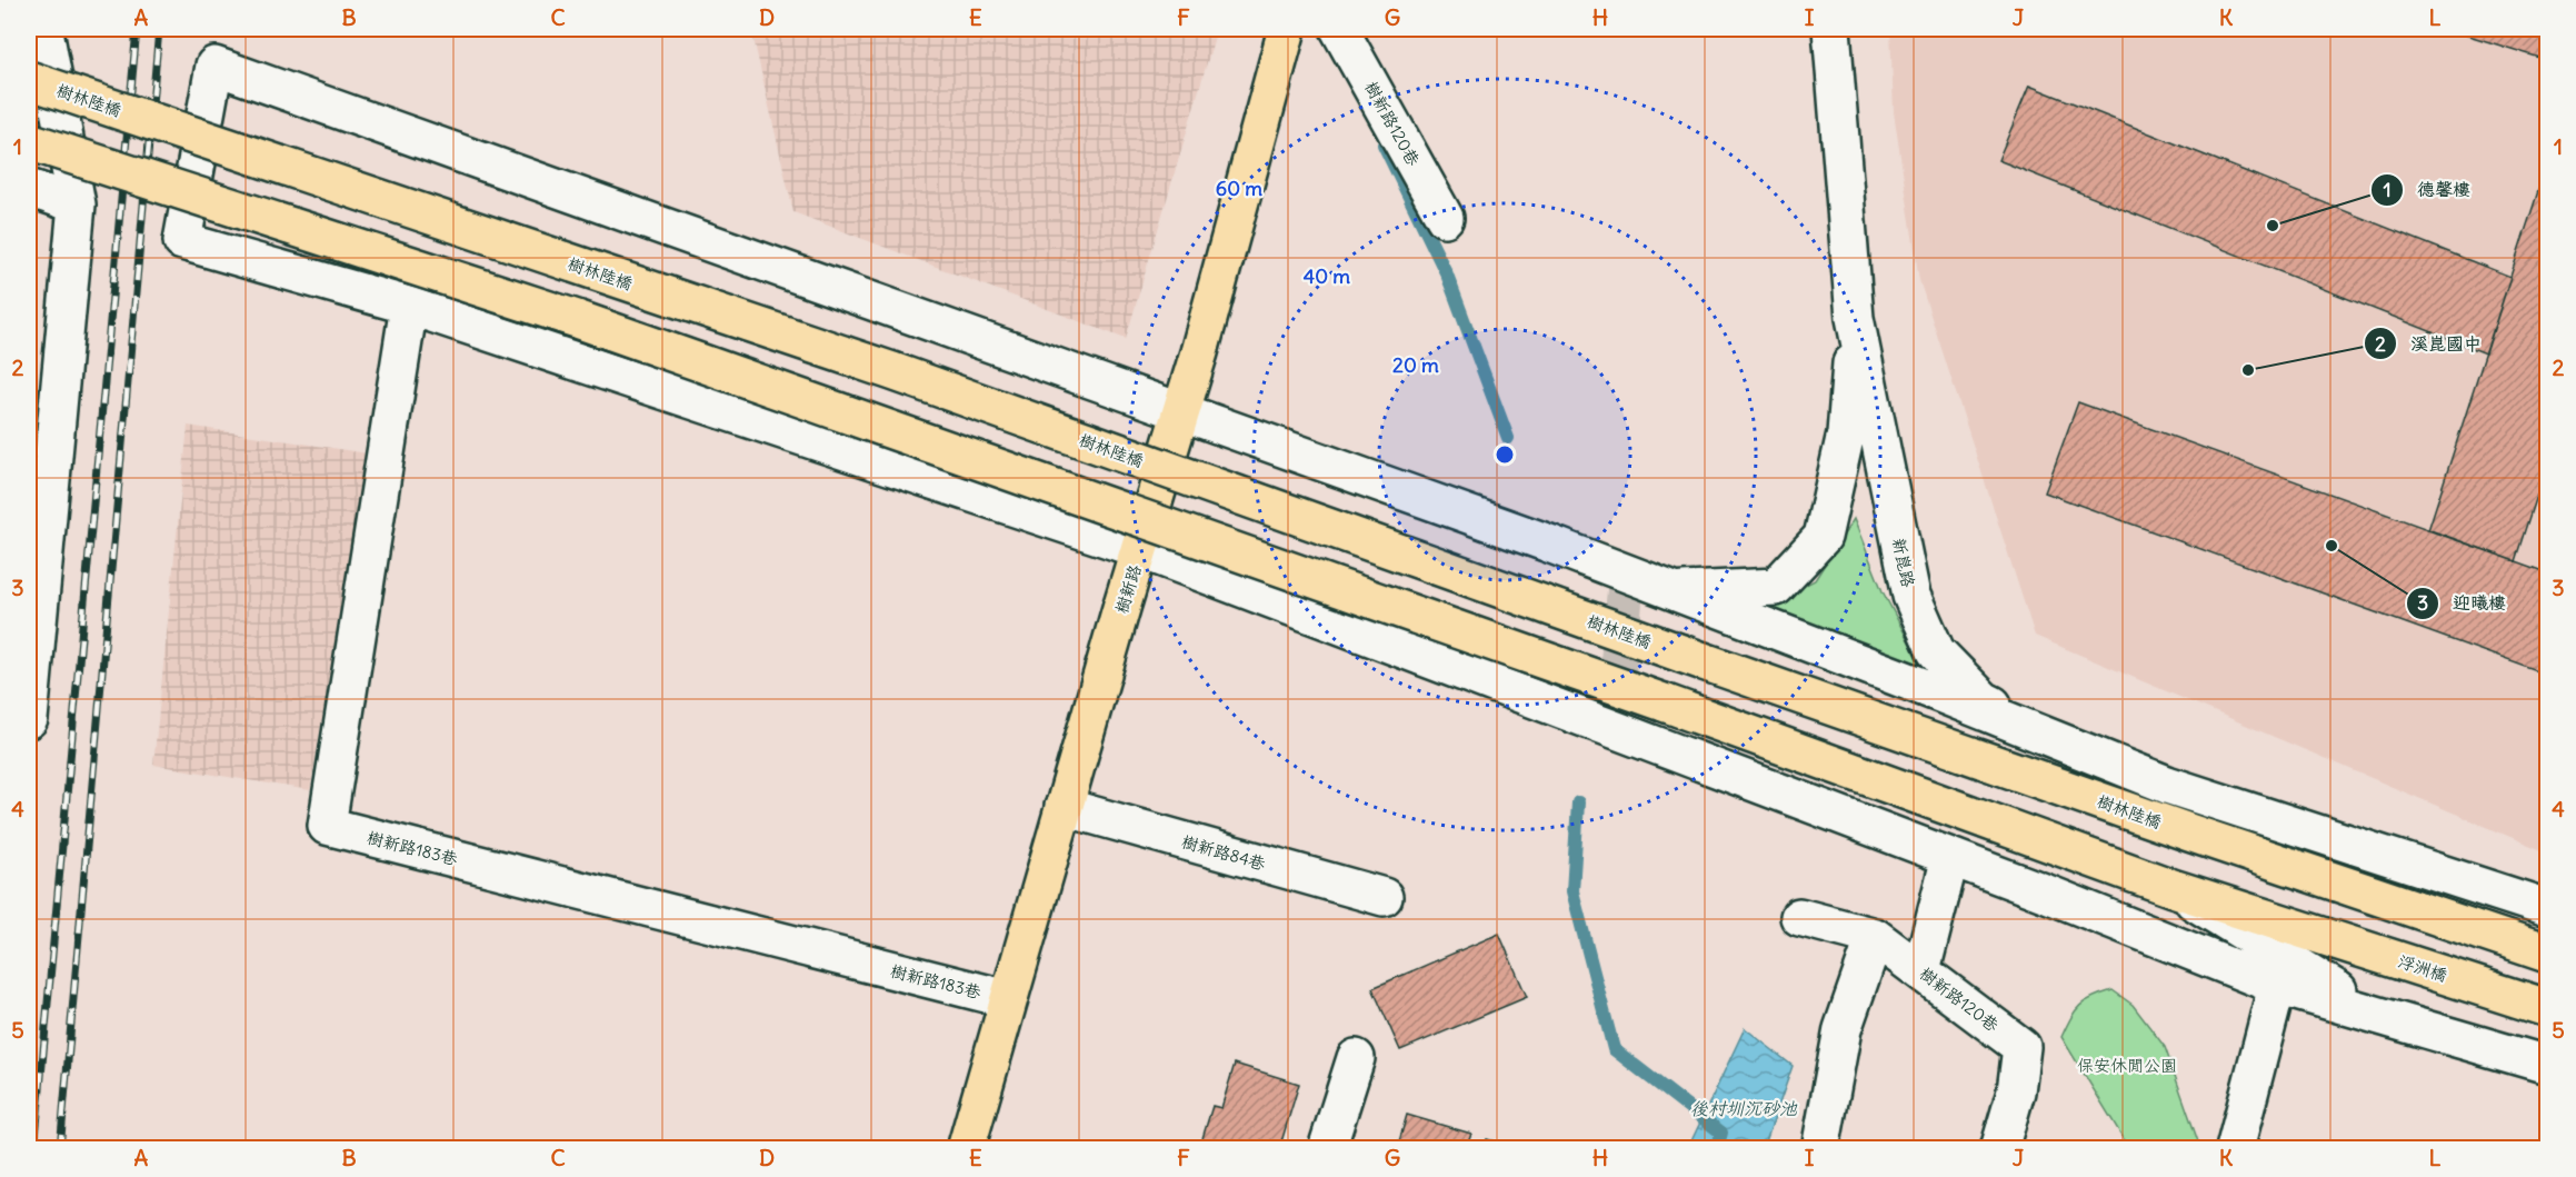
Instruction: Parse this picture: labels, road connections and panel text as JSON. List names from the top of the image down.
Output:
{
  "streets": {
    "main road": ["樹林陸橋", "樹新路", "浮洲橋"],
    "street": [
      "樹新路120巷",
      "新崑路",
      "樹新路183巷",
      "樹新路84巷"
    ]
  },
  "crossings": [
    ["樹新路", "樹新路183巷"],
    ["樹新路", "樹新路84巷"]
  ],
  "water": ["後村圳沉砂池"],
  "parks": ["保安休閒公園"],
  "places": ["德馨樓", "溪崑國中", "迎曦樓"],
  "grid": {
    "columns": [
      "A",
      "B",
      "C",
      "D",
      "E",
      "F",
      "G",
      "H",
      "I",
      "J",
      "K",
      "L"
    ],
    "rows": [
      "1",
      "2",
      "3",
      "4",
      "5"
    ]
  },
  "rings": ["60 m", "40 m", "20 m"]
}
